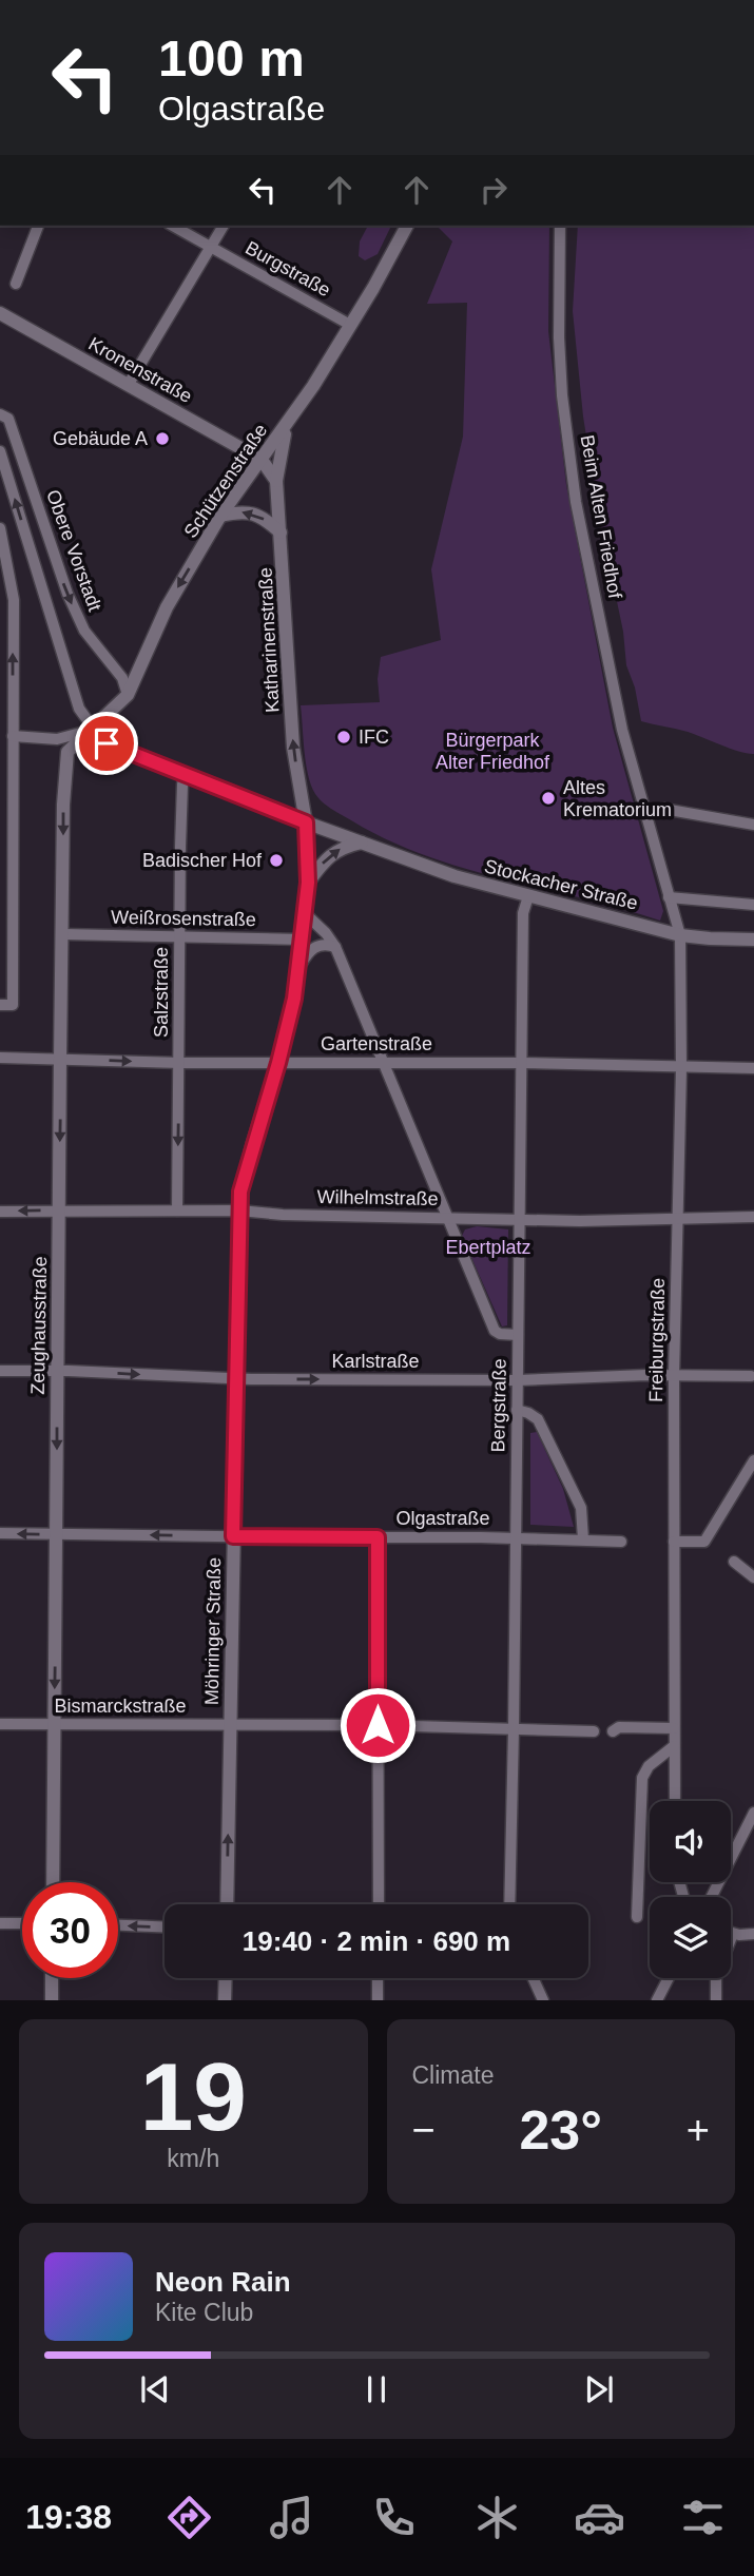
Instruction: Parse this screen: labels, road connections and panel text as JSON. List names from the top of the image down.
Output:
{
  "streets": {
    "street": [
      "Burgstraße",
      "Kronenstraße",
      "Schützenstraße",
      "Beim Alten Friedhof",
      "Obere Vorstadt",
      "Katharinenstraße",
      "Stockacher Straße",
      "Weißrosenstraße",
      "Salzstraße",
      "Gartenstraße",
      "Wilhelmstraße",
      "Zeughausstraße",
      "Freiburgstraße",
      "Karlstraße",
      "Bergstraße",
      "Olgastraße",
      "Möhringer Straße",
      "Bismarckstraße"
    ]
  },
  "crossings": [
    ["Burgstraße", "Schützenstraße"],
    ["Kronenstraße", "Schützenstraße"],
    ["Schützenstraße", "Obere Vorstadt"],
    ["Schützenstraße", "Katharinenstraße"],
    ["Schützenstraße", "Stockacher Straße"],
    ["Schützenstraße", "Zeughausstraße"],
    ["Beim Alten Friedhof", "Freiburgstraße"],
    ["Obere Vorstadt", "Stockacher Straße"],
    ["Katharinenstraße", "Stockacher Straße"],
    ["Katharinenstraße", "Möhringer Straße"],
    ["Stockacher Straße", "Salzstraße"],
    ["Stockacher Straße", "Freiburgstraße"],
    ["Stockacher Straße", "Bergstraße"],
    ["Stockacher Straße", "Möhringer Straße"],
    ["Weißrosenstraße", "Salzstraße"],
    ["Weißrosenstraße", "Zeughausstraße"],
    ["Weißrosenstraße", "Möhringer Straße"],
    ["Salzstraße", "Gartenstraße"],
    ["Salzstraße", "Wilhelmstraße"],
    ["Gartenstraße", "Zeughausstraße"],
    ["Gartenstraße", "Freiburgstraße"],
    ["Gartenstraße", "Bergstraße"],
    ["Gartenstraße", "Möhringer Straße"],
    ["Wilhelmstraße", "Zeughausstraße"],
    ["Wilhelmstraße", "Freiburgstraße"],
    ["Wilhelmstraße", "Bergstraße"],
    ["Wilhelmstraße", "Möhringer Straße"],
    ["Zeughausstraße", "Karlstraße"],
    ["Zeughausstraße", "Olgastraße"],
    ["Zeughausstraße", "Bismarckstraße"],
    ["Freiburgstraße", "Karlstraße"],
    ["Karlstraße", "Bergstraße"],
    ["Karlstraße", "Möhringer Straße"],
    ["Bergstraße", "Olgastraße"],
    ["Bergstraße", "Bismarckstraße"],
    ["Olgastraße", "Möhringer Straße"],
    ["Möhringer Straße", "Bismarckstraße"]
  ],
  "one_way": [
    "Katharinenstraße",
    "Zeughausstraße",
    "Karlstraße",
    "Olgastraße"
  ],
  "parks": ["Bürgerpark Alter Friedhof", "Ebertplatz"],
  "places": [
    "Gebäude A",
    "IFC",
    "Altes Krematorium",
    "Badischer Hof"
  ],
  "page": {
    "turn": ["100 m", "Olgastraße"],
    "limit": "30",
    "trip": "19:40 · 2 min · 690 m",
    "tile": [
      ["19", "km/h"],
      "Climate"
    ],
    "heat": ["−", "23°", "+"],
    "song": ["Neon Rain", "Kite Club"],
    "tabs": "19:38"
  }
}
